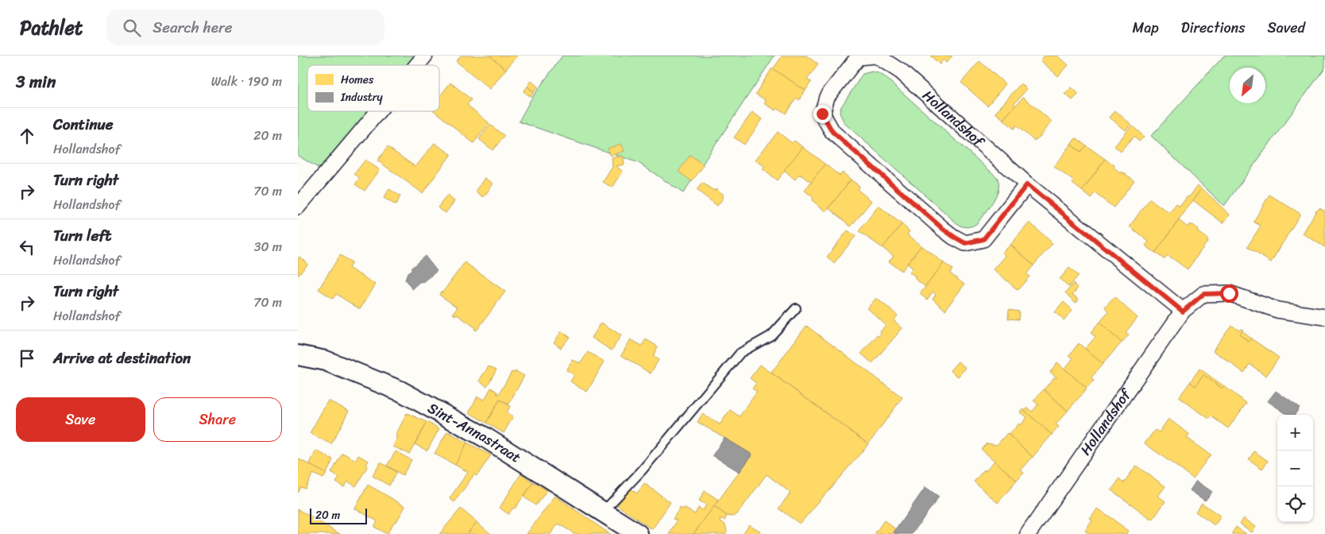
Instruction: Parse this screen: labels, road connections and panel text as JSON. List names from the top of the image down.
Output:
{
  "streets": {
    "street": ["Hollandshof", "Sint-Annastraat"]
  },
  "legend": ["Homes", "Industry"],
  "scale_bar": "20 m",
  "north": "bottom left",
  "page": {
    "header": "Pathlet",
    "search": "Search here",
    "nav": ["Map", "Directions", "Saved"],
    "heading": ["3 min", "Walk · 190 m"],
    "list": [
      ["Continue", "Hollandshof", "20 m"],
      ["Turn right", "Hollandshof", "70 m"],
      ["Turn left", "Hollandshof", "30 m"],
      ["Turn right", "Hollandshof", "70 m"],
      "Arrive at destination"
    ],
    "buttons": ["Save", "Share"],
    "map_buttons": ["+", "−"],
    "scale": "20 m"
  }
}
